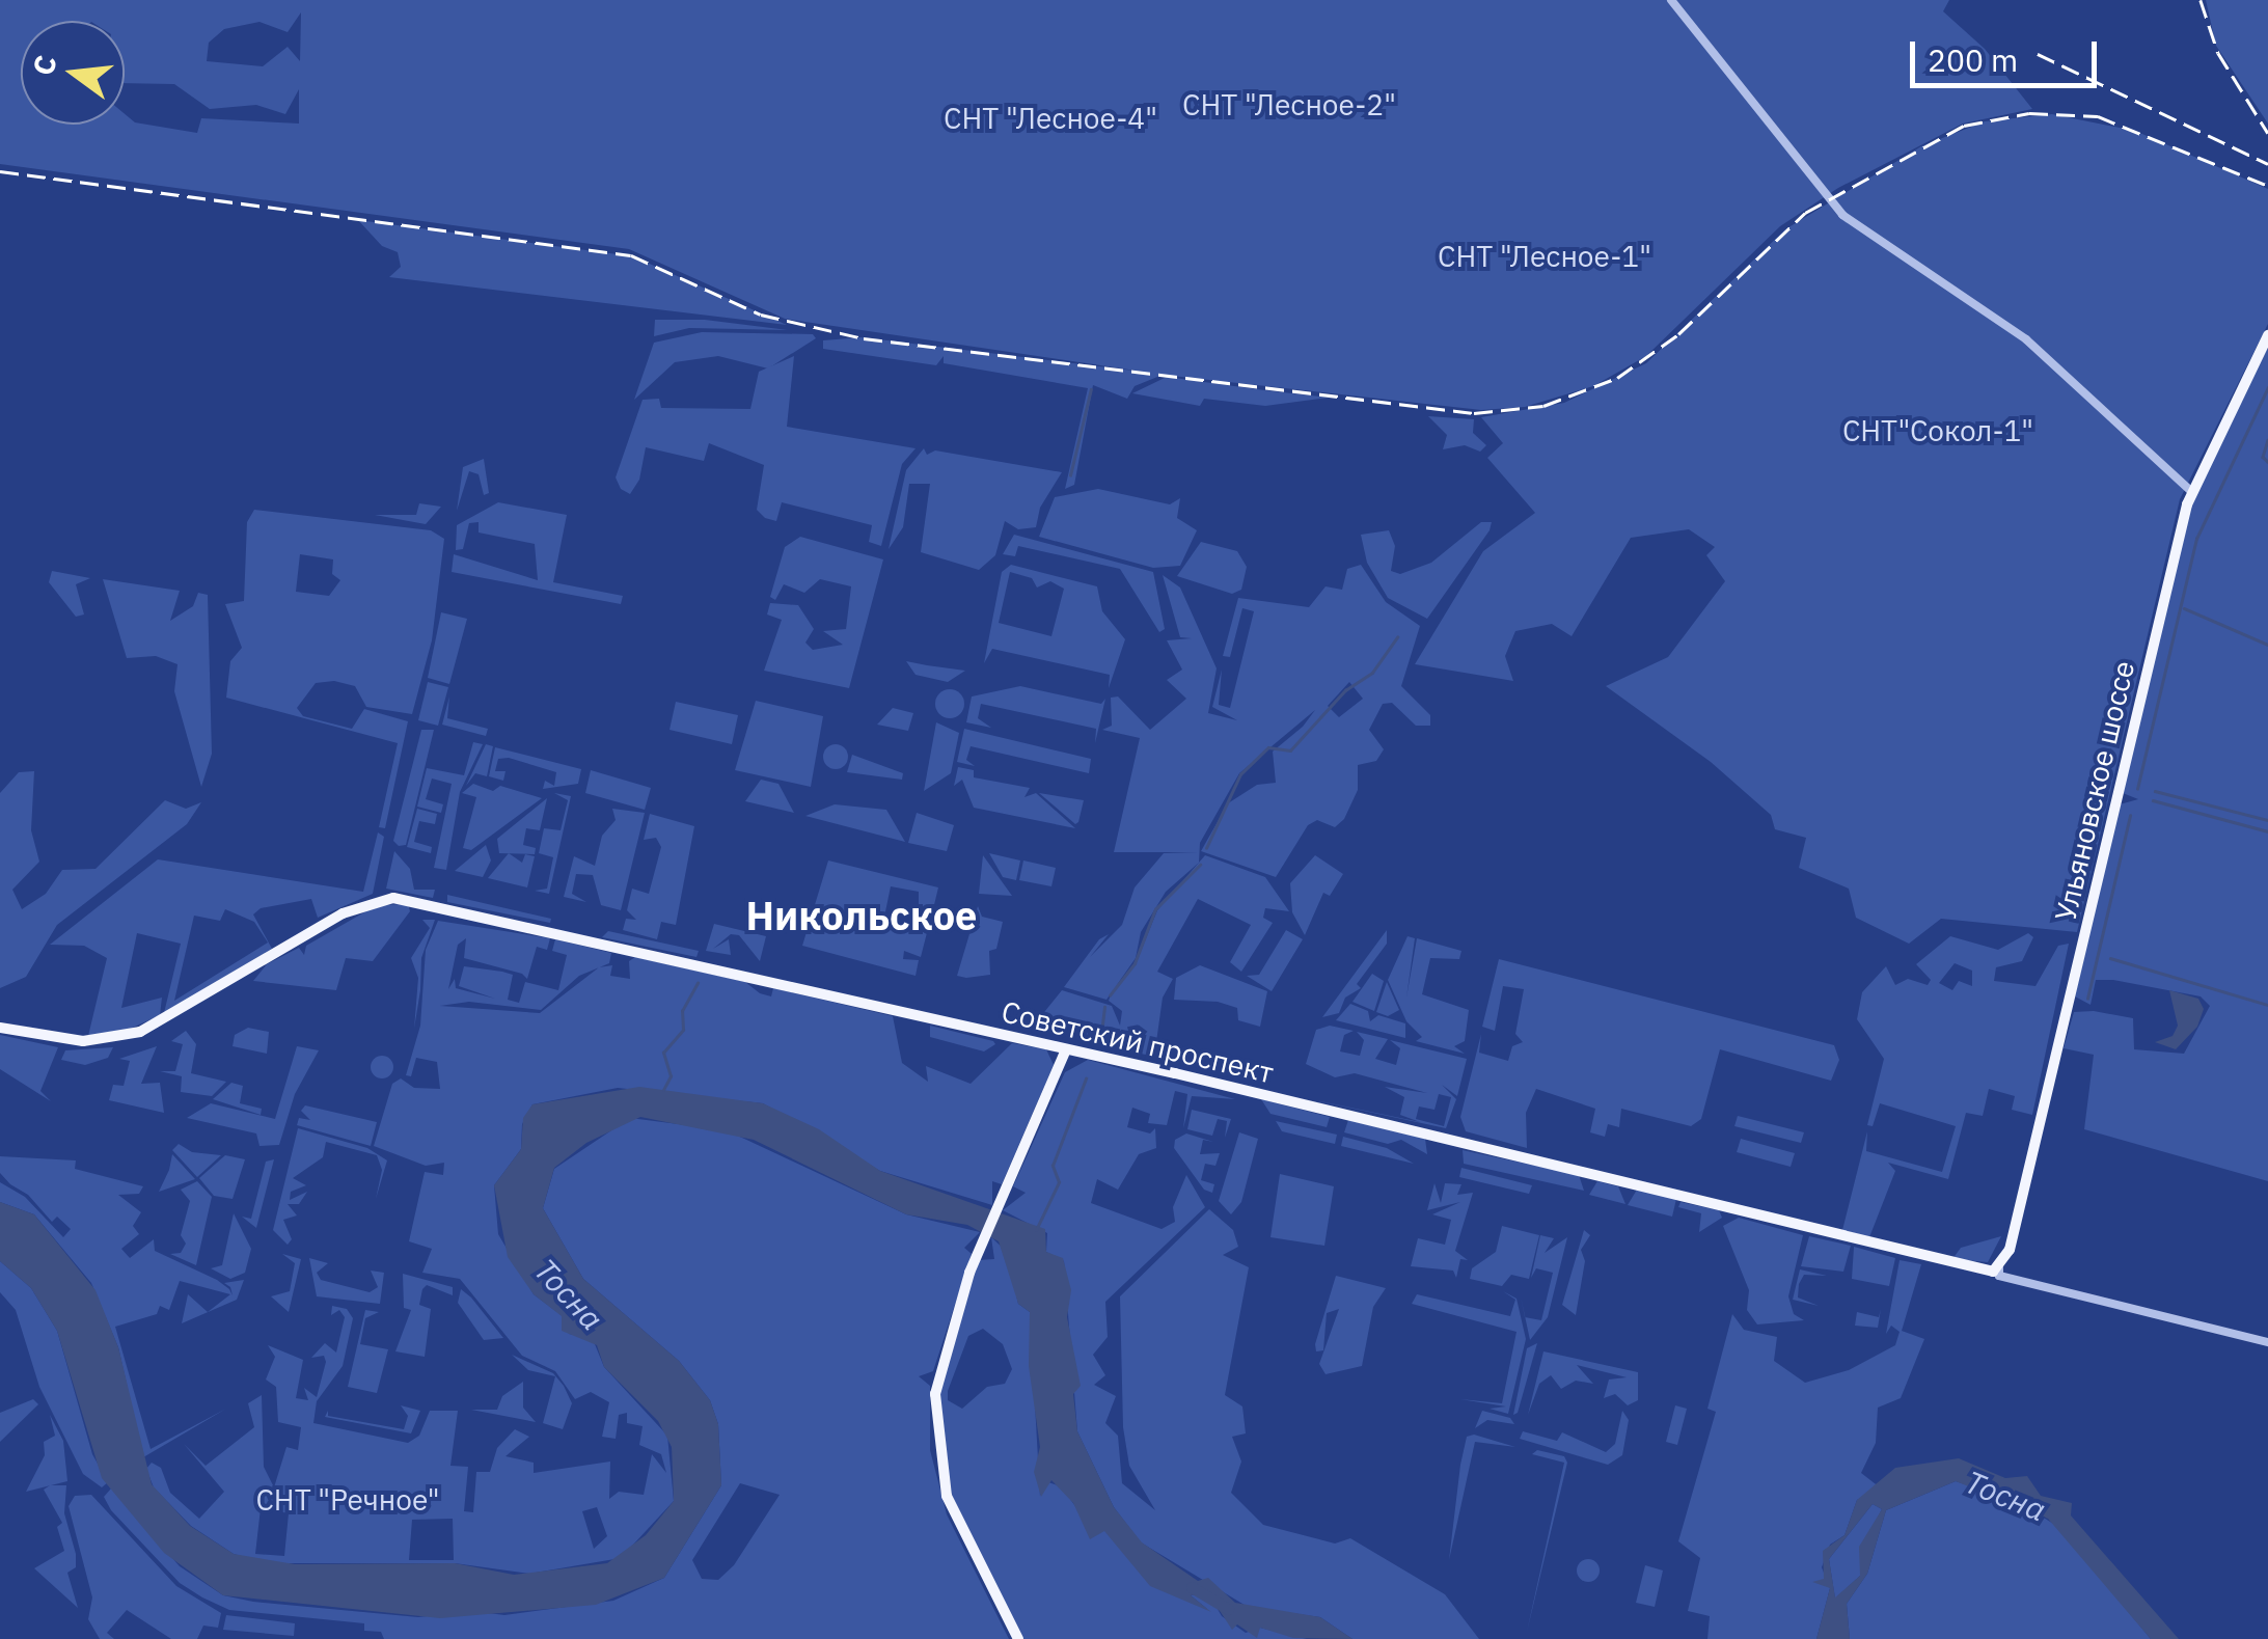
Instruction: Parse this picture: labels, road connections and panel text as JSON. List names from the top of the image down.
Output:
{
  "streets": {
    "main road": ["Ульяновское шоссе", "Советский проспект"]
  },
  "crossings": [
    ["Ульяновское шоссе", "Советский проспект"]
  ],
  "districts": ["Никольское"],
  "water": ["Тосна"],
  "parks": [
    "СНТ \"Лесное-2\"",
    "СНТ \"Лесное-4\"",
    "СНТ \"Лесное-1\"",
    "СНТ\"Сокол-1\"",
    "СНТ \"Речное\""
  ],
  "scale_bar": "200 m",
  "north": "left"
}
